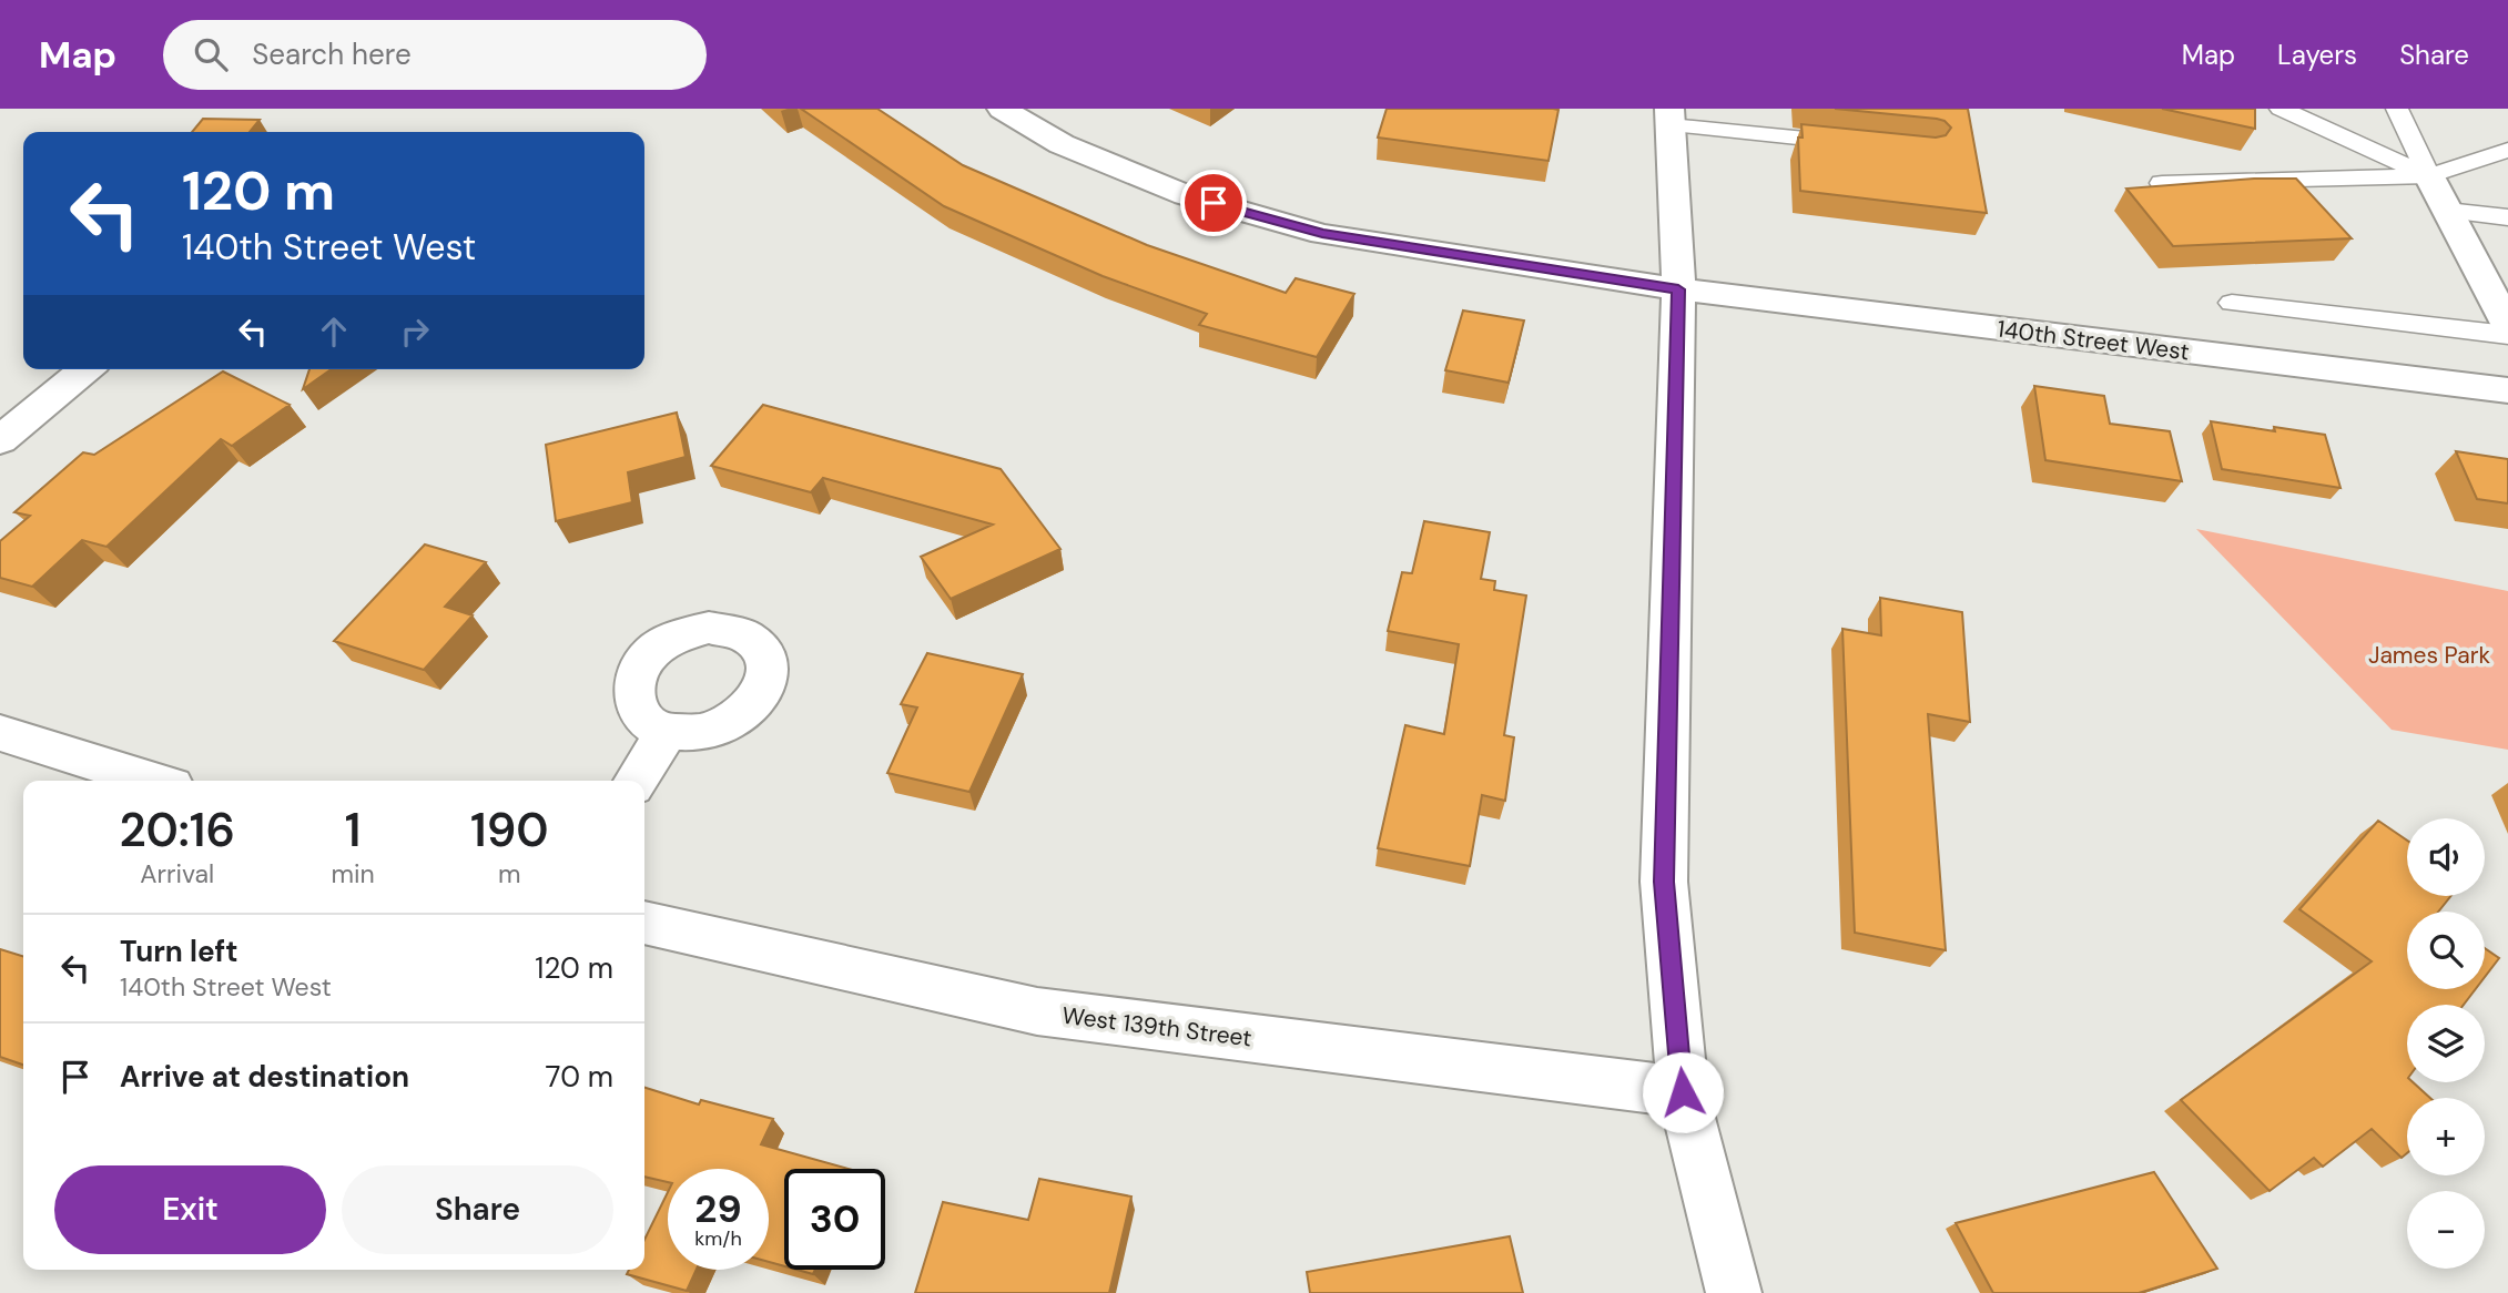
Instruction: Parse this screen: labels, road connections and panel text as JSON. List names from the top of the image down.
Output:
{
  "streets": {
    "street": ["140th Street West", "West 139th Street"]
  },
  "parks": ["James Park"],
  "page": {
    "header": "Map",
    "search": "Search here",
    "nav": ["Map", "Layers", "Share"],
    "turn": ["120 m", "140th Street West"],
    "eta": [
      "20:16",
      "Arrival",
      "1",
      "min",
      "190",
      "m"
    ],
    "map_buttons": ["+", "−"],
    "list": [
      {
        "name": "Turn left",
        "note": "140th Street West",
        "value": "120 m"
      },
      {
        "name": "Arrive at destination",
        "value": "70 m"
      }
    ],
    "buttons": ["Exit", "Share"],
    "speed": "29 km/h",
    "limit": "30"
  }
}
